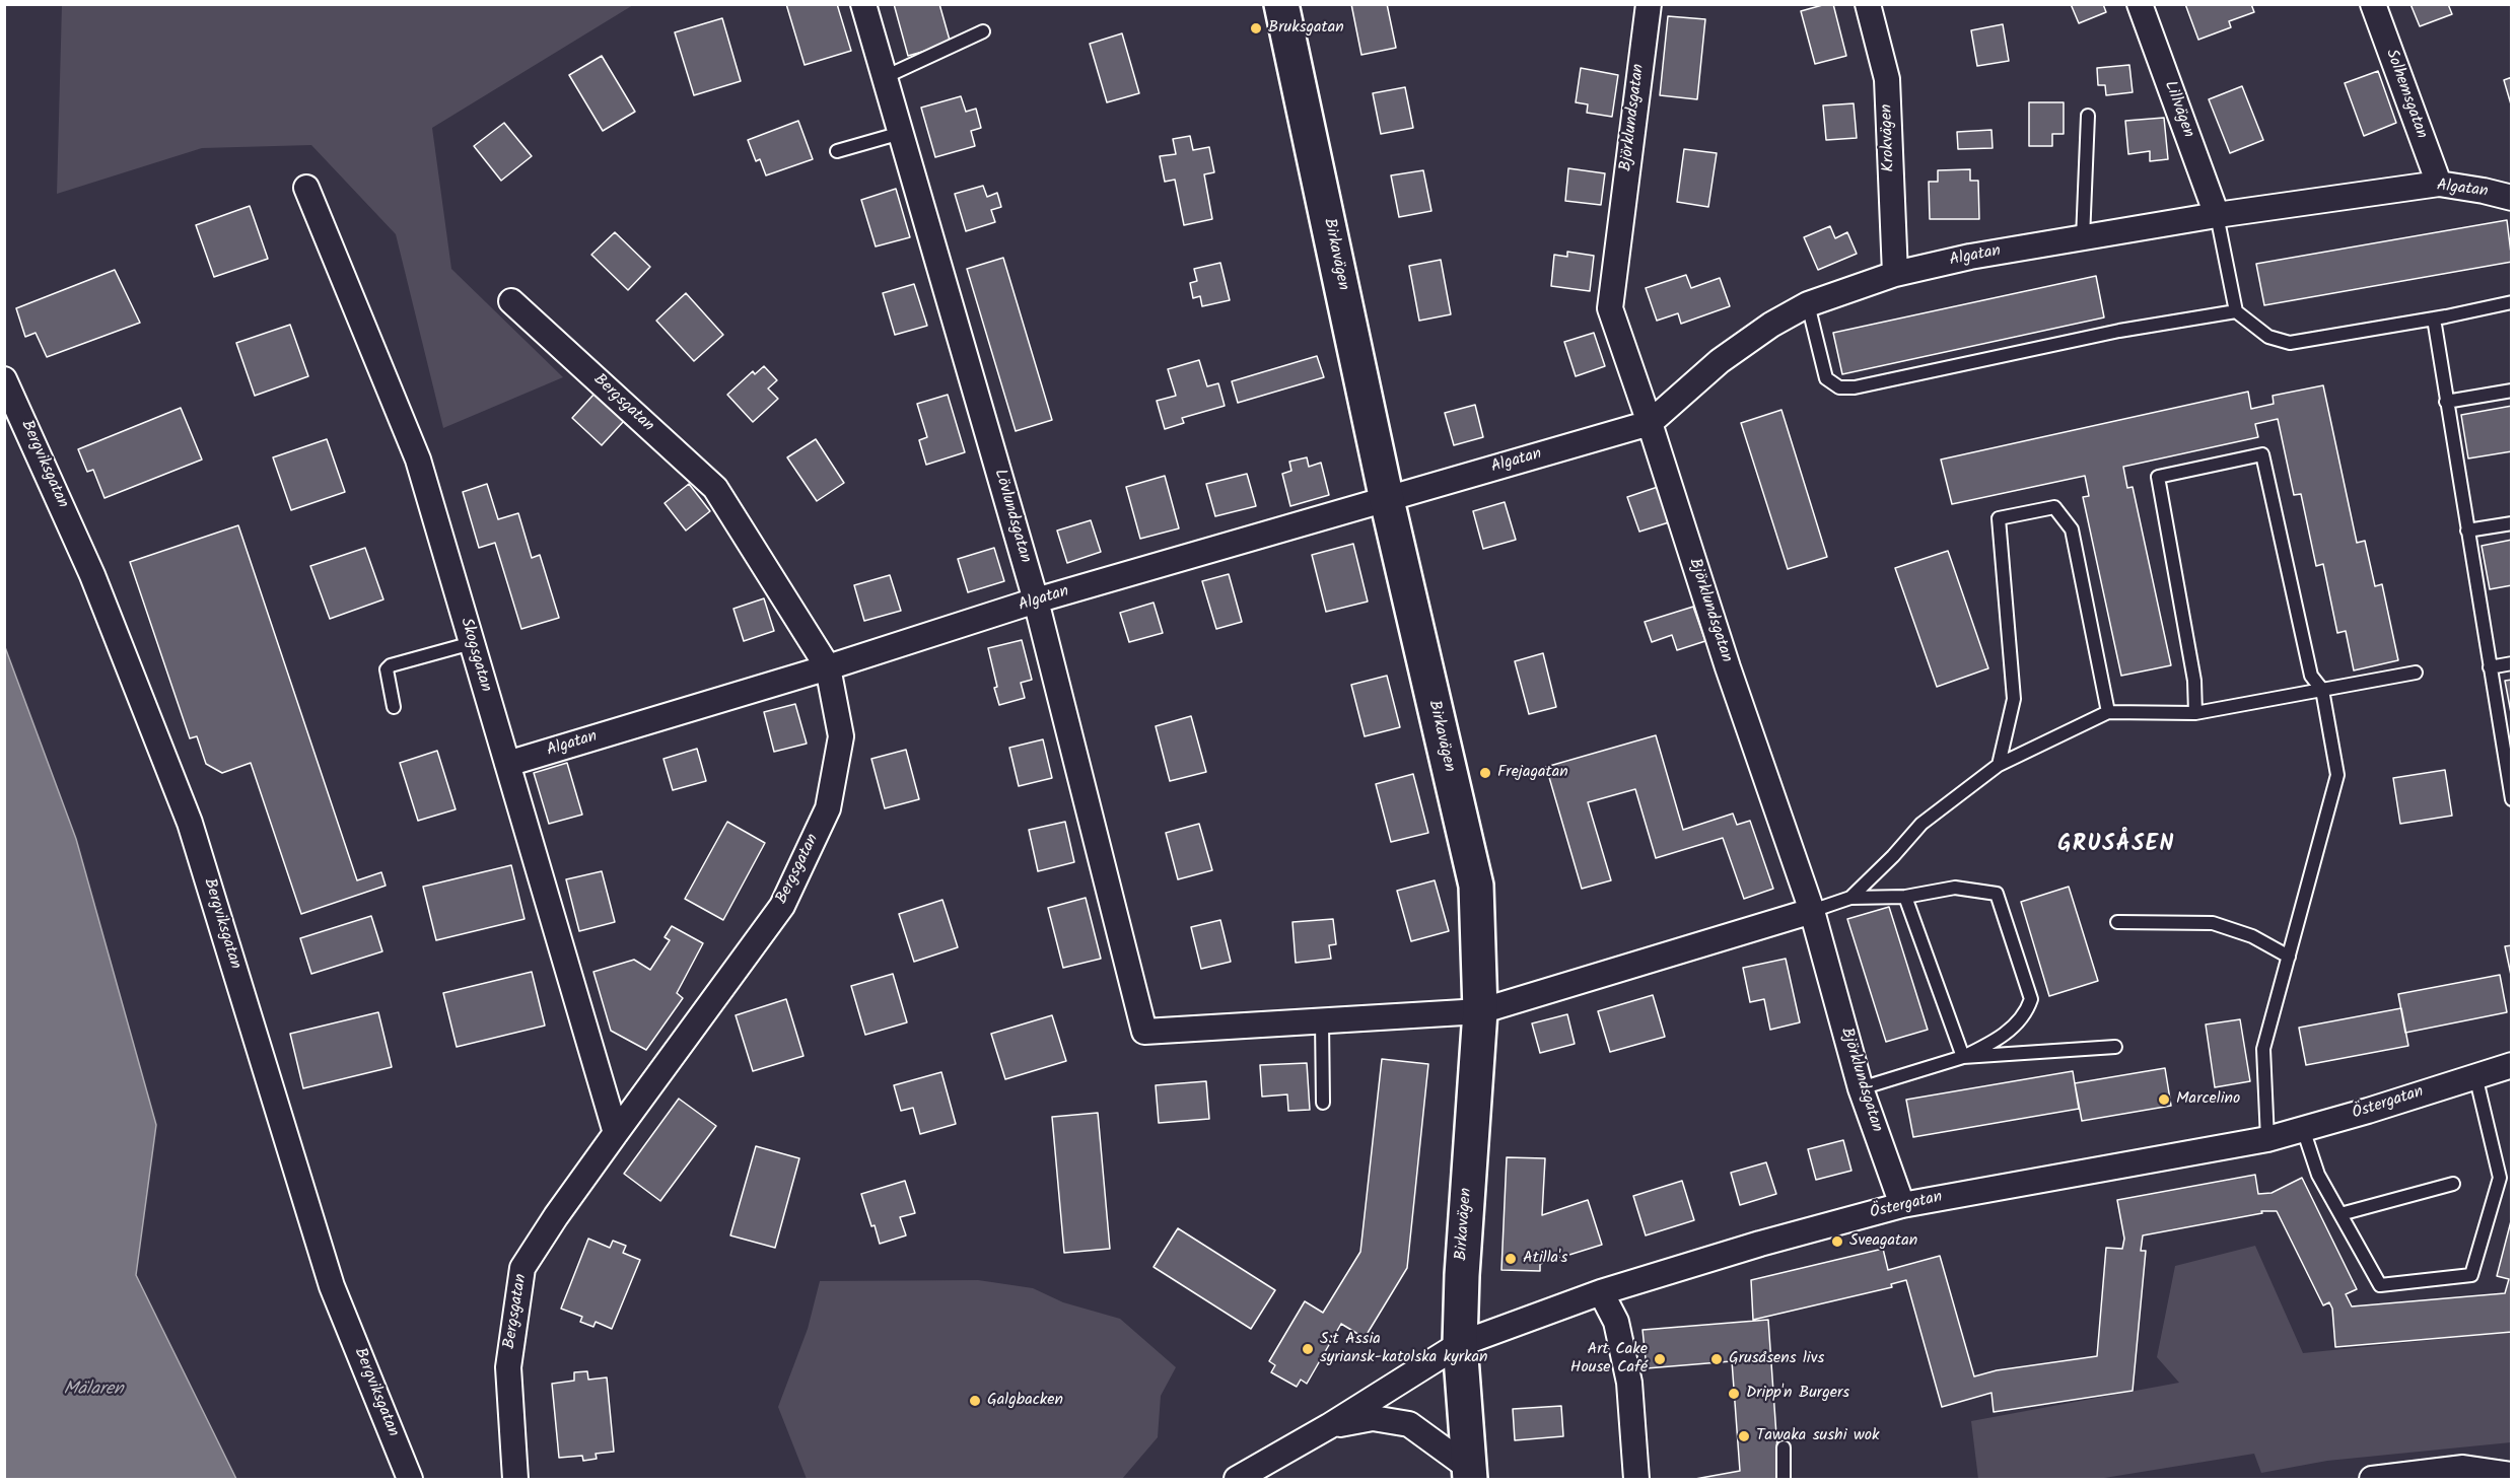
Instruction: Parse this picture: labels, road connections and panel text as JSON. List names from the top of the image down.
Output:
{
  "streets": {
    "street": [
      "Solhemsgatan",
      "Lillvägen",
      "Björklundsgatan",
      "Krokvägen",
      "Algatan",
      "Birkavägen",
      "Bergsgatan",
      "Bergviksgatan",
      "Lövlundsgatan",
      "Skogsgatan",
      "Östergatan"
    ]
  },
  "crossings": [
    ["Solhemsgatan", "Algatan"],
    ["Lillvägen", "Algatan"],
    ["Björklundsgatan", "Algatan"],
    ["Björklundsgatan", "Östergatan"],
    ["Krokvägen", "Algatan"],
    ["Algatan", "Birkavägen"],
    ["Algatan", "Bergsgatan"],
    ["Algatan", "Lövlundsgatan"],
    ["Algatan", "Skogsgatan"],
    ["Birkavägen", "Östergatan"],
    ["Bergsgatan", "Skogsgatan"]
  ],
  "districts": ["GRUSÅSEN"],
  "water": ["Mälaren"],
  "places": [
    "Bruksgatan",
    "Frejagatan",
    "Marcelino",
    "Sveagatan",
    "Atilla's",
    "S:t Assia syriansk-katolska kyrkan",
    "Art Cake House Café",
    "Grusåsens livs",
    "Dripp'n Burgers",
    "Galgbacken",
    "Tawaka sushi wok"
  ]
}
